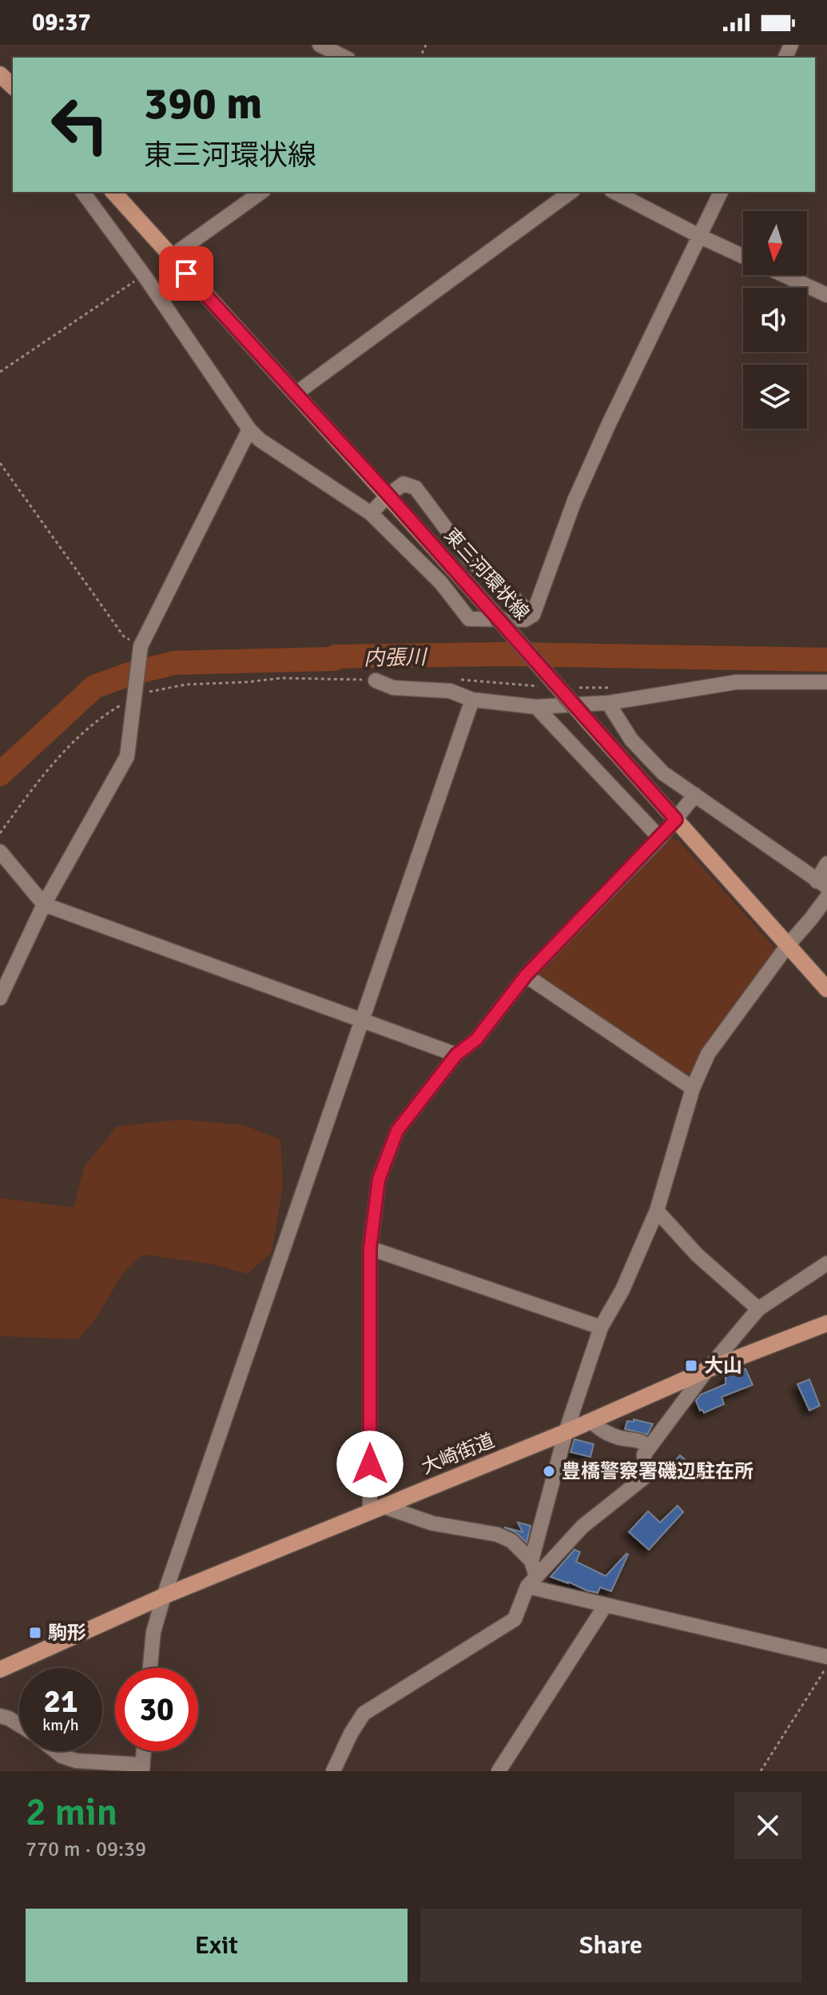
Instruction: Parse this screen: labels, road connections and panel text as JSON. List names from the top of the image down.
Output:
{
  "streets": {
    "main road": ["東三河環状線", "大崎街道"]
  },
  "water": ["内張川"],
  "places": {
    "transit": ["大山", "駒形"],
    "other": ["豊橋警察署磯辺駐在所"]
  },
  "north": "bottom",
  "page": {
    "status": "09:37",
    "turn": ["390 m", "東三河環状線"],
    "speed": "21 km/h",
    "limit": "30",
    "heading": ["2 min", "770 m · 09:39"],
    "buttons": ["Exit", "Share"]
  }
}
